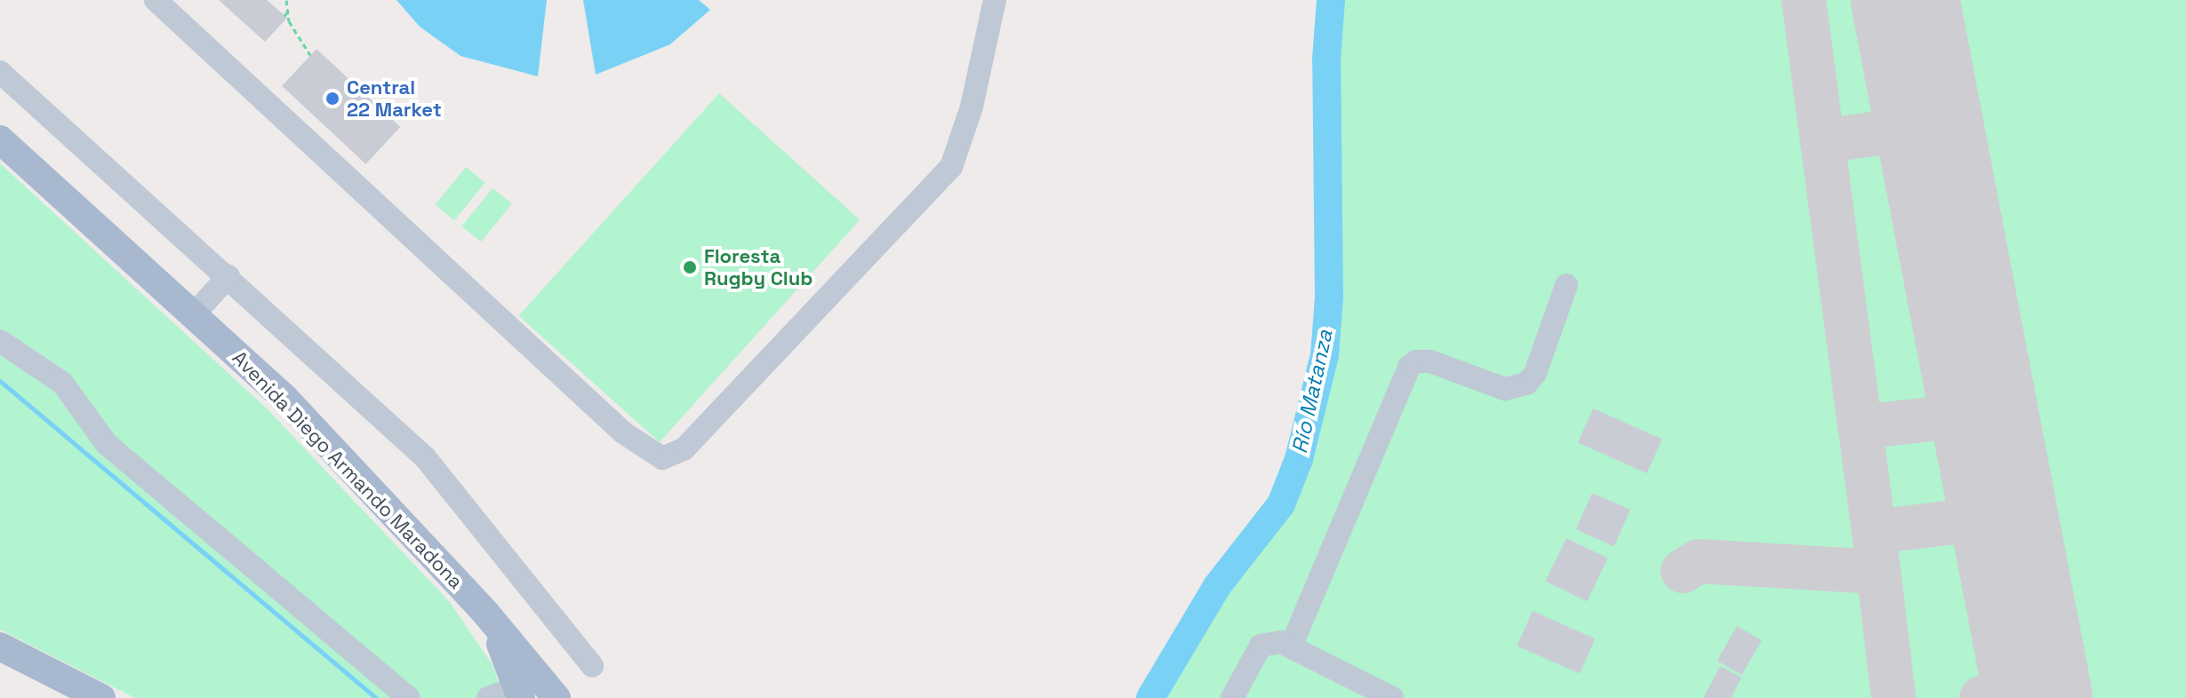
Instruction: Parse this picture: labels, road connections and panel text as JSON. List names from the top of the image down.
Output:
{
  "streets": {
    "main road": ["Avenida Diego Armando Maradona"]
  },
  "water": ["Río Matanza"],
  "places": ["Central 22 Market", "Floresta Rugby Club"]
}
